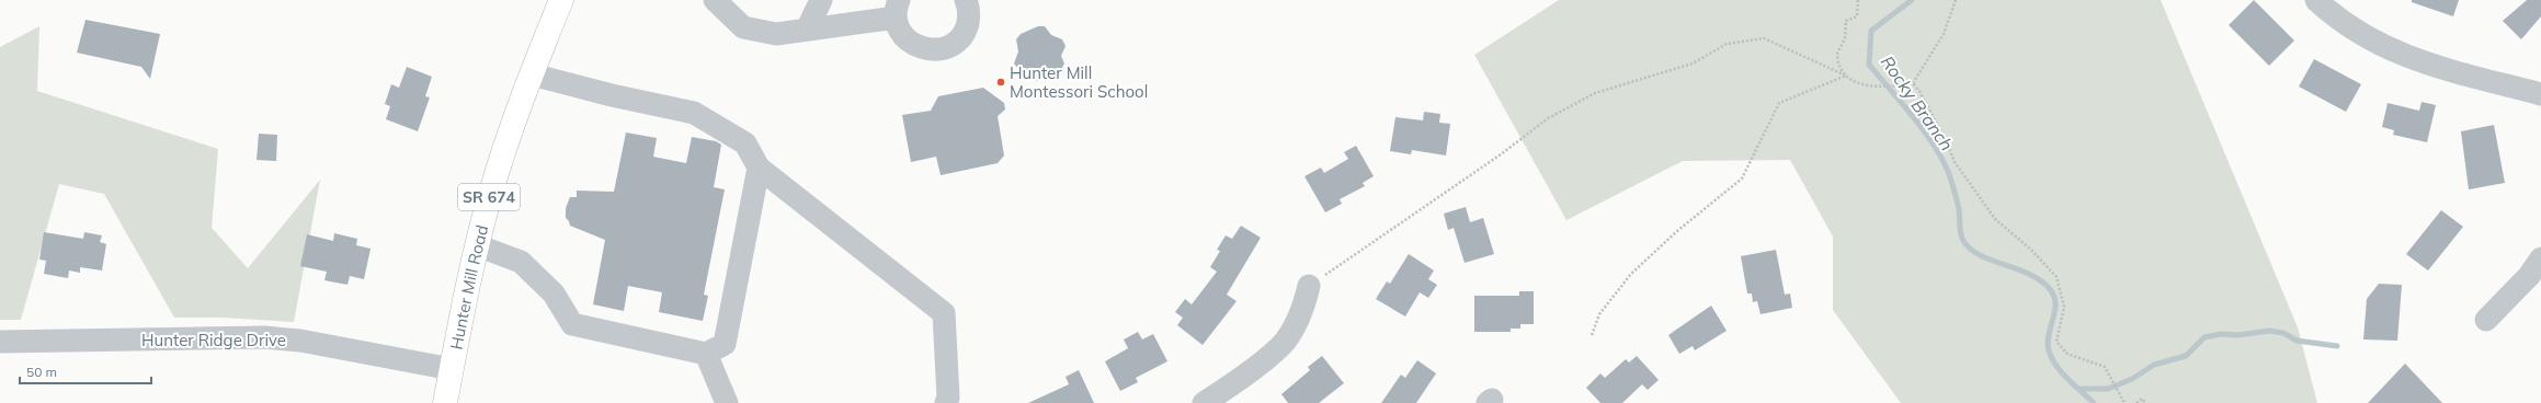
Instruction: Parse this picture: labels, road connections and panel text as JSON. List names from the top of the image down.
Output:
{
  "streets": {
    "main road": ["SR 674", "Hunter Mill Road"],
    "street": ["Hunter Ridge Drive"]
  },
  "crossings": [
    ["Hunter Mill Road", "Hunter Ridge Drive"]
  ],
  "water": ["Rocky Branch"],
  "places": ["Hunter Mill Montessori School"],
  "scale_bar": "50 m"
}
